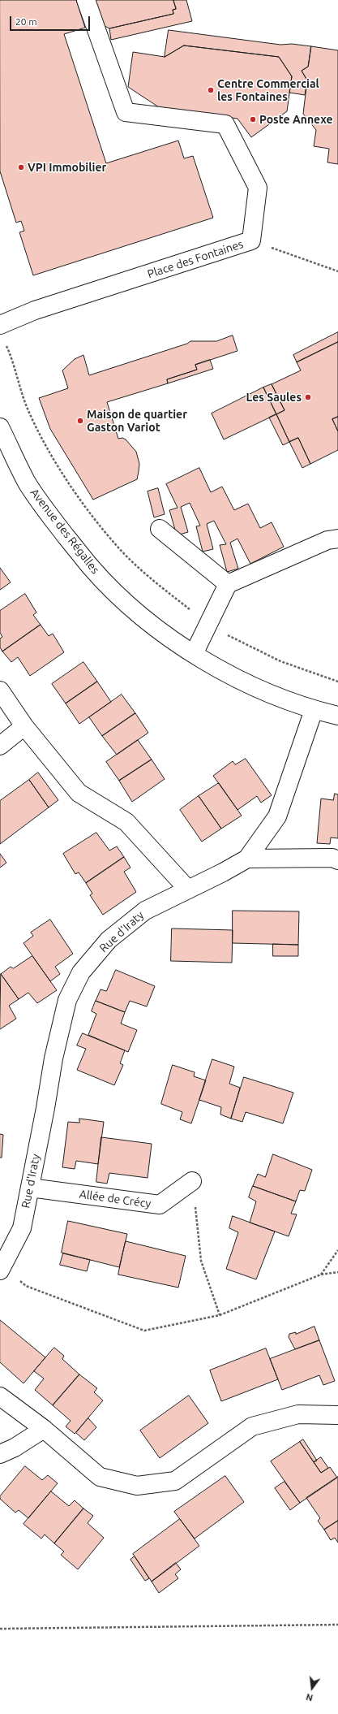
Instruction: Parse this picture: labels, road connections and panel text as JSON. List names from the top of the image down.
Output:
{
  "streets": {
    "street": [
      "Place des Fontaines",
      "Avenue des Régalles",
      "Rue d'Iraty",
      "Allée de Crécy"
    ]
  },
  "crossings": [
    ["Avenue des Régalles", "Rue d'Iraty"],
    ["Rue d'Iraty", "Allée de Crécy"]
  ],
  "places": [
    "Centre Commercial les Fontaines",
    "Poste Annexe",
    "VPI Immobilier",
    "Les Saules",
    "Maison de quartier Gaston Variot"
  ],
  "scale_bar": "20 m",
  "north": "bottom"
}
